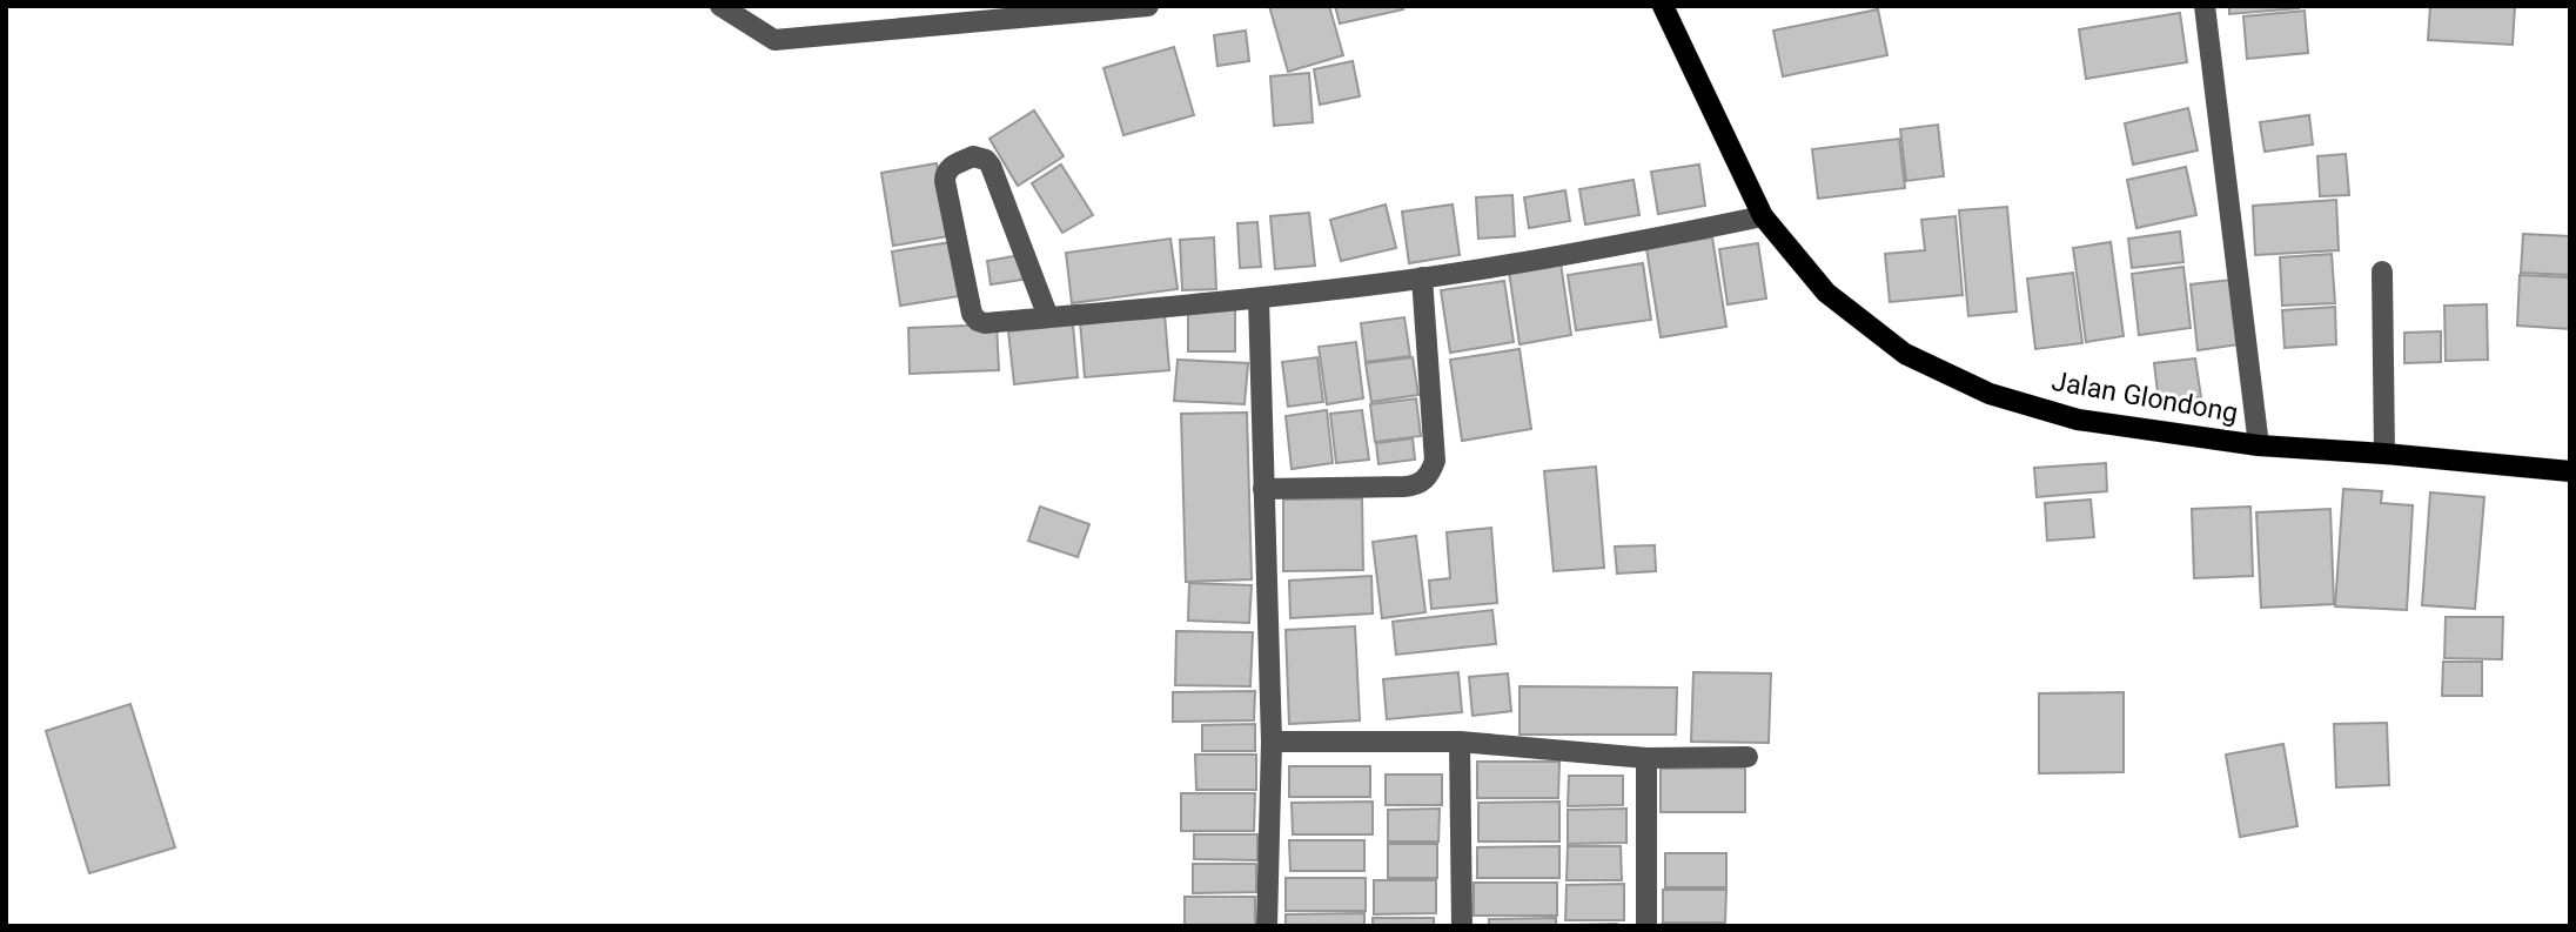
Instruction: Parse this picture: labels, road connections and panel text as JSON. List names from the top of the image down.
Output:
{
  "streets": {
    "main road": ["Jalan Glondong"]
  }
}
